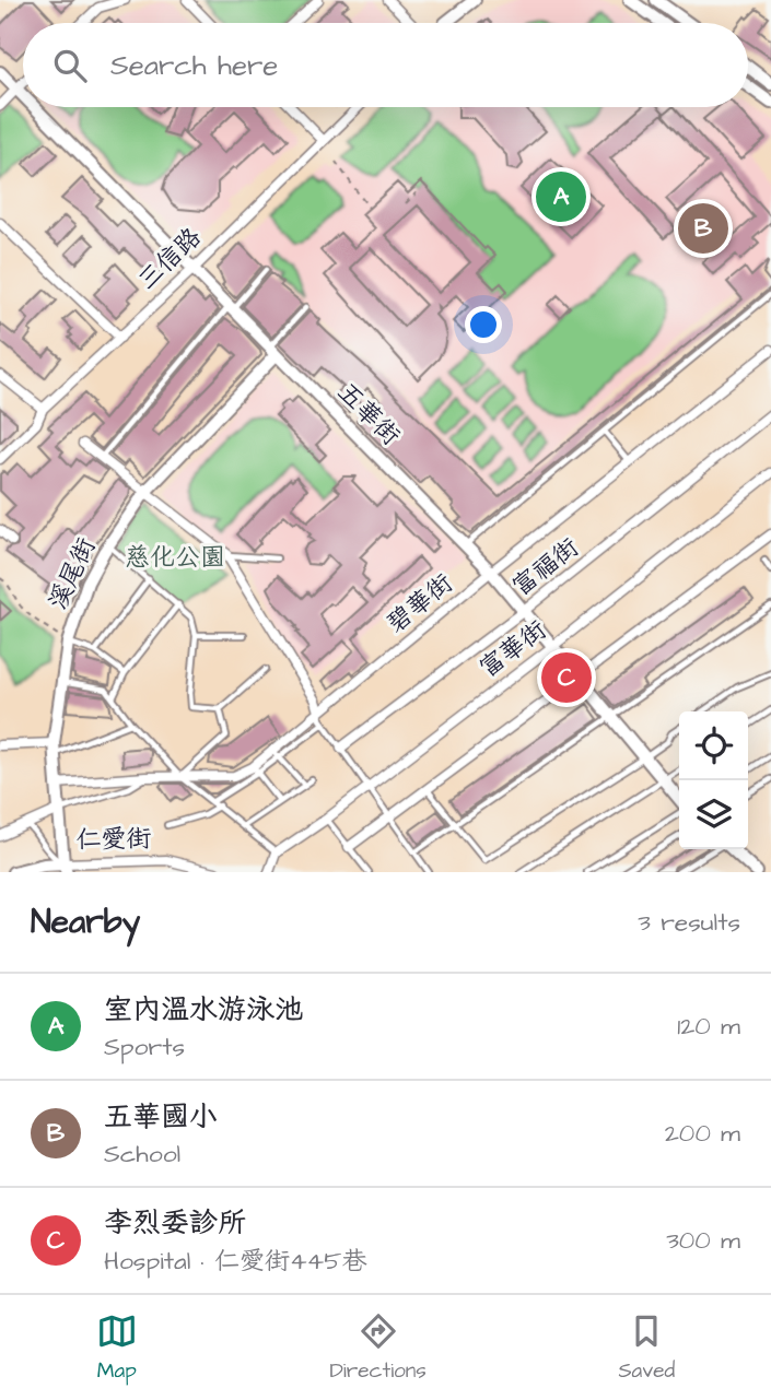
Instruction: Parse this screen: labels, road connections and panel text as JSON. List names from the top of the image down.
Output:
{
  "streets": {
    "street": [
      "三信路",
      "五華街",
      "富福街",
      "溪尾街",
      "碧華街",
      "富華街",
      "仁愛街"
    ]
  },
  "crossings": [
    ["三信路", "五華街"],
    ["五華街", "富福街"],
    ["五華街", "溪尾街"],
    ["五華街", "碧華街"],
    ["五華街", "富華街"],
    ["溪尾街", "碧華街"],
    ["溪尾街", "仁愛街"]
  ],
  "parks": ["慈化公園"],
  "page": {
    "search": "Search here",
    "pins": ["A", "B", "C"],
    "heading": ["Nearby", "3 results"],
    "list": [
      {
        "mark": "A",
        "name": "室內溫水游泳池",
        "note": "Sports",
        "value": "120 m"
      },
      {
        "mark": "B",
        "name": "五華國小",
        "note": "School",
        "value": "200 m"
      },
      {
        "mark": "C",
        "name": "李烈委診所",
        "note": "Hospital · 仁愛街445巷",
        "value": "300 m"
      }
    ],
    "nav": ["Map", "Directions", "Saved"]
  }
}
